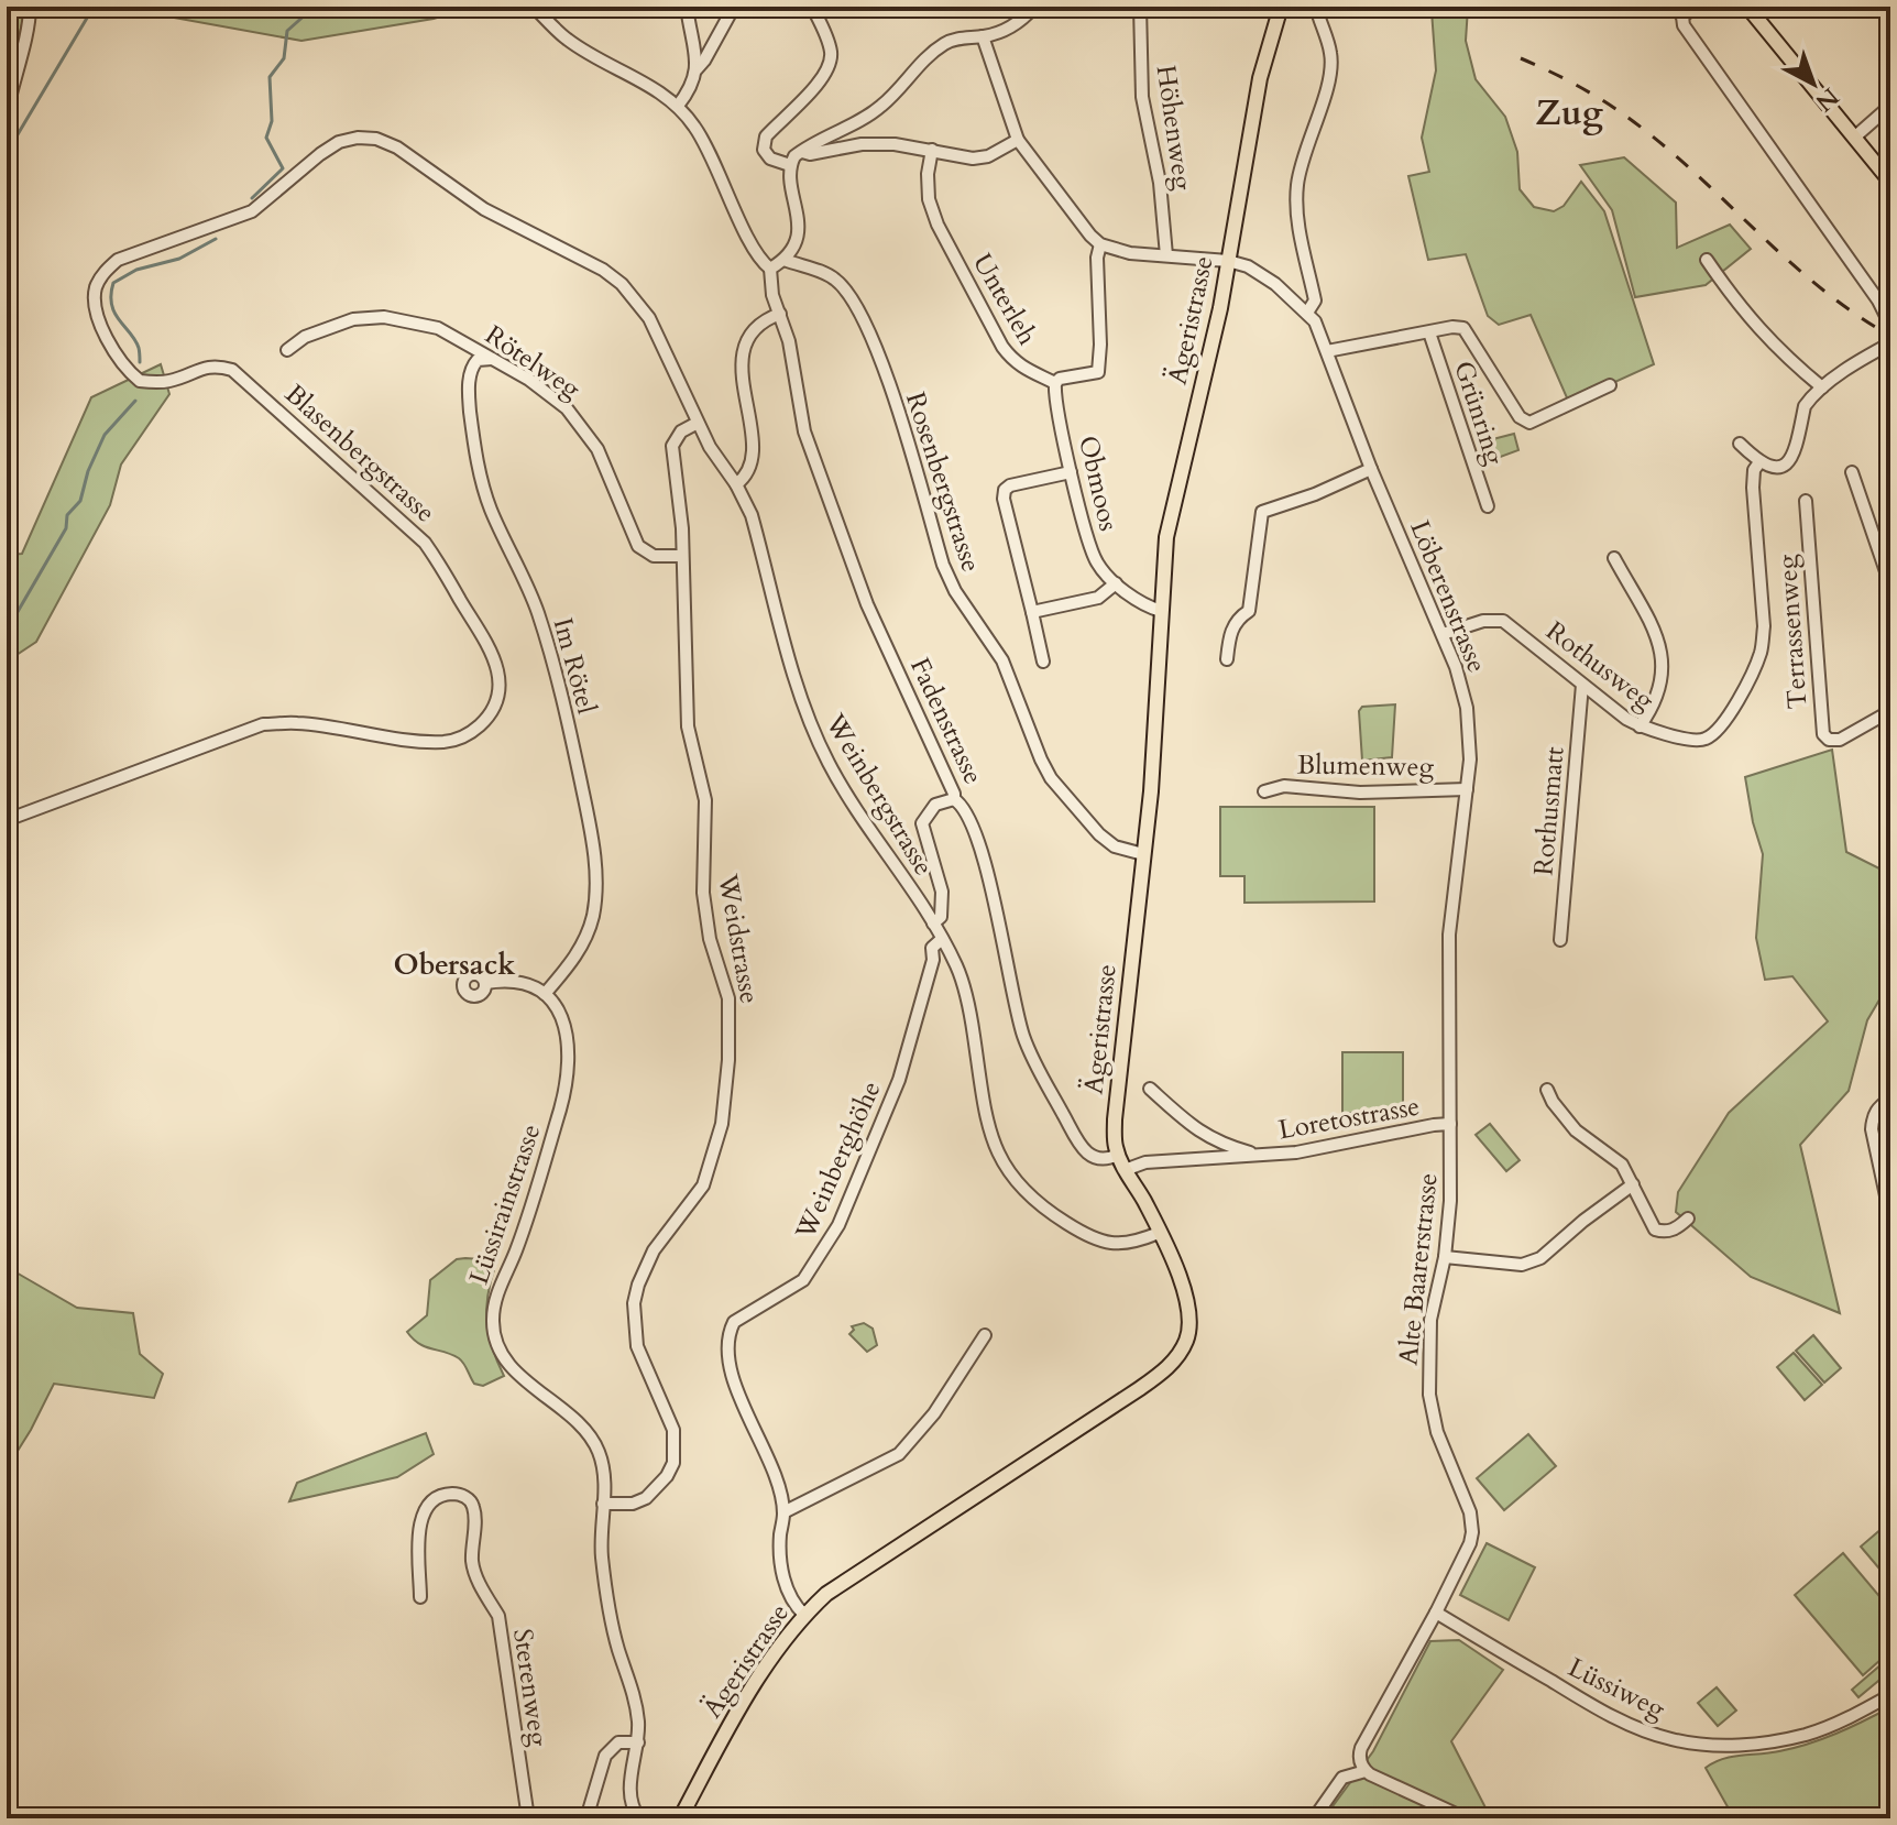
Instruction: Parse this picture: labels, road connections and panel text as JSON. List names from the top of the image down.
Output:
{
  "streets": {
    "main road": ["Ägeristrasse"],
    "street": [
      "Höhenweg",
      "Unterleh",
      "Rötelweg",
      "Grünring",
      "Blasenbergstrasse",
      "Rosenbergstrasse",
      "Obmoos",
      "Löberenstrasse",
      "Terrassenweg",
      "Im Rötel",
      "Rothusweg",
      "Fadenstrasse",
      "Blumenweg",
      "Weinbergstrasse",
      "Rothusmatt",
      "Weidstrasse",
      "Loretostrasse",
      "Weinberghöhe",
      "Lüssirainstrasse",
      "Alte Baarerstrasse",
      "Sterenweg",
      "Lüssiweg"
    ]
  },
  "crossings": [
    ["Höhenweg", "Löberenstrasse"],
    ["Unterleh", "Obmoos"],
    ["Ägeristrasse", "Rosenbergstrasse"],
    ["Ägeristrasse", "Obmoos"],
    ["Ägeristrasse", "Löberenstrasse"],
    ["Ägeristrasse", "Fadenstrasse"],
    ["Ägeristrasse", "Weinbergstrasse"],
    ["Ägeristrasse", "Loretostrasse"],
    ["Rötelweg", "Im Rötel"],
    ["Rötelweg", "Weidstrasse"],
    ["Blasenbergstrasse", "Weinbergstrasse"],
    ["Löberenstrasse", "Rothusweg"],
    ["Löberenstrasse", "Blumenweg"],
    ["Löberenstrasse", "Loretostrasse"],
    ["Löberenstrasse", "Alte Baarerstrasse"],
    ["Im Rötel", "Lüssirainstrasse"],
    ["Rothusweg", "Rothusmatt"],
    ["Weinbergstrasse", "Weidstrasse"],
    ["Weinbergstrasse", "Weinberghöhe"],
    ["Weidstrasse", "Lüssirainstrasse"],
    ["Loretostrasse", "Alte Baarerstrasse"],
    ["Alte Baarerstrasse", "Lüssiweg"]
  ],
  "districts": ["Zug", "Obersack"],
  "north": "bottom right"
}
